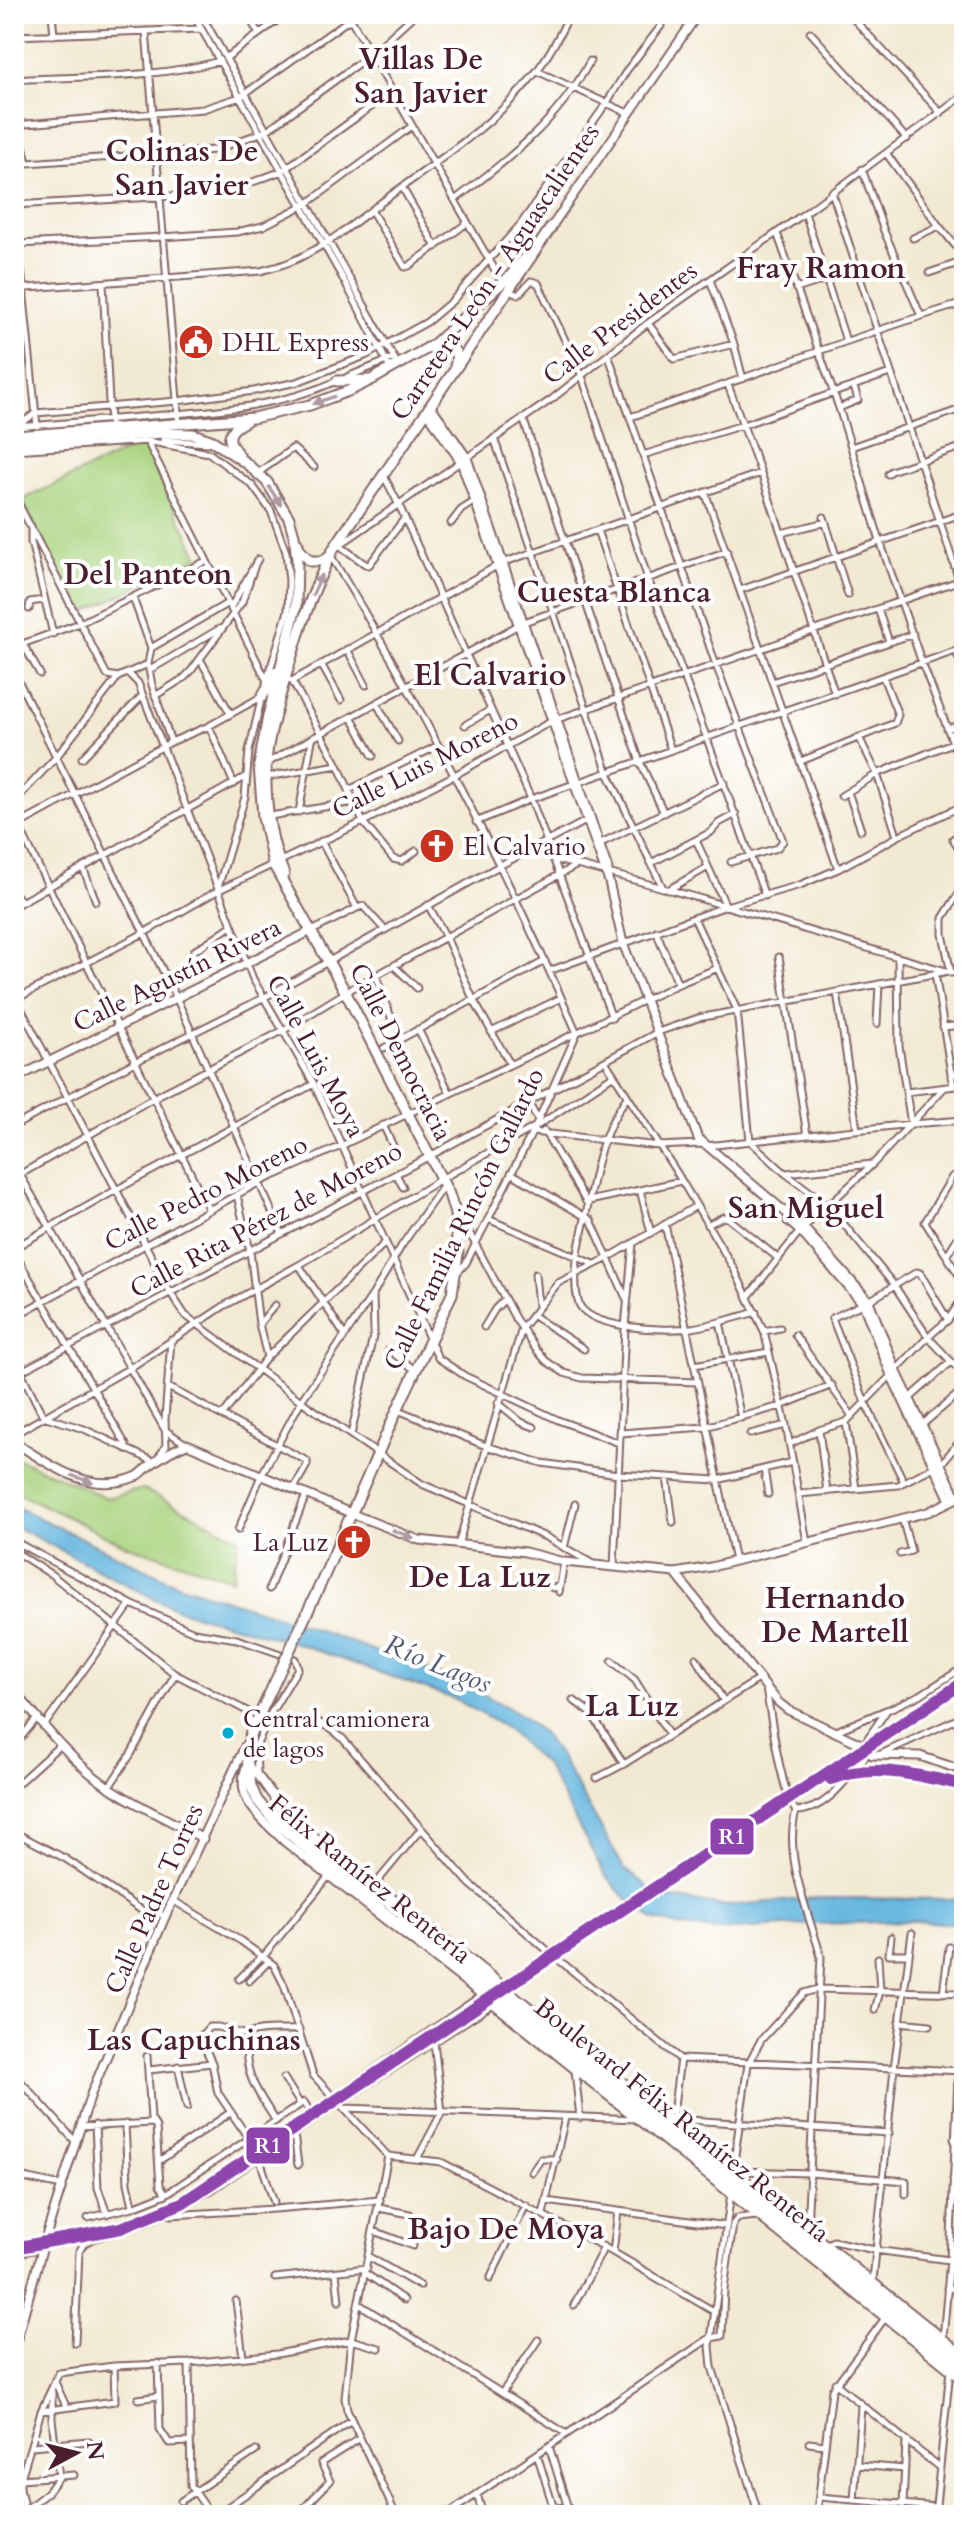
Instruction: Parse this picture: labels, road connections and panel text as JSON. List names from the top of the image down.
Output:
{
  "streets": {
    "highway": [
      "Carretera León - Aguascalientes",
      "Calle Democracia",
      "Calle Familia Rincón Gallardo",
      "Boulevard Félix Ramírez Rentería"
    ],
    "street": [
      "Calle Presidentes",
      "Calle Luis Moreno",
      "Calle Agustín Rivera",
      "Calle Luis Moya",
      "Calle Pedro Moreno",
      "Calle Rita Pérez de Moreno",
      "Félix Ramírez Rentería",
      "Calle Padre Torres"
    ]
  },
  "crossings": [
    ["Carretera León - Aguascalientes", "Calle Presidentes"],
    ["Carretera León - Aguascalientes", "Calle Democracia"],
    ["Calle Presidentes", "Calle Democracia"],
    ["Calle Luis Moreno", "Calle Democracia"],
    ["Calle Luis Moreno", "Calle Luis Moya"],
    ["Calle Agustín Rivera", "Calle Democracia"],
    ["Calle Agustín Rivera", "Calle Luis Moya"],
    ["Calle Democracia", "Calle Pedro Moreno"],
    ["Calle Democracia", "Calle Familia Rincón Gallardo"],
    ["Calle Democracia", "Calle Rita Pérez de Moreno"],
    ["Calle Luis Moya", "Calle Pedro Moreno"],
    ["Calle Luis Moya", "Calle Familia Rincón Gallardo"],
    ["Calle Luis Moya", "Calle Rita Pérez de Moreno"],
    ["Calle Pedro Moreno", "Calle Familia Rincón Gallardo"],
    ["Calle Familia Rincón Gallardo", "Calle Rita Pérez de Moreno"],
    ["Calle Familia Rincón Gallardo", "Calle Padre Torres"],
    ["Calle Familia Rincón Gallardo", "Boulevard Félix Ramírez Rentería"],
    ["Félix Ramírez Rentería", "Calle Padre Torres"],
    ["Félix Ramírez Rentería", "Boulevard Félix Ramírez Rentería"],
    ["Calle Padre Torres", "Boulevard Félix Ramírez Rentería"]
  ],
  "districts": [
    "Villas De San Javier",
    "Colinas De San Javier",
    "Fray Ramon",
    "Del Panteon",
    "Cuesta Blanca",
    "El Calvario",
    "San Miguel",
    "De La Luz",
    "Hernando De Martell",
    "La Luz",
    "Las Capuchinas",
    "Bajo De Moya"
  ],
  "water": ["Río Lagos"],
  "places": {
    "public building": ["DHL Express"],
    "church": ["El Calvario", "La Luz"],
    "other": ["Central camionera de lagos"]
  },
  "lines": ["transit line R1"],
  "north": "right"
}
